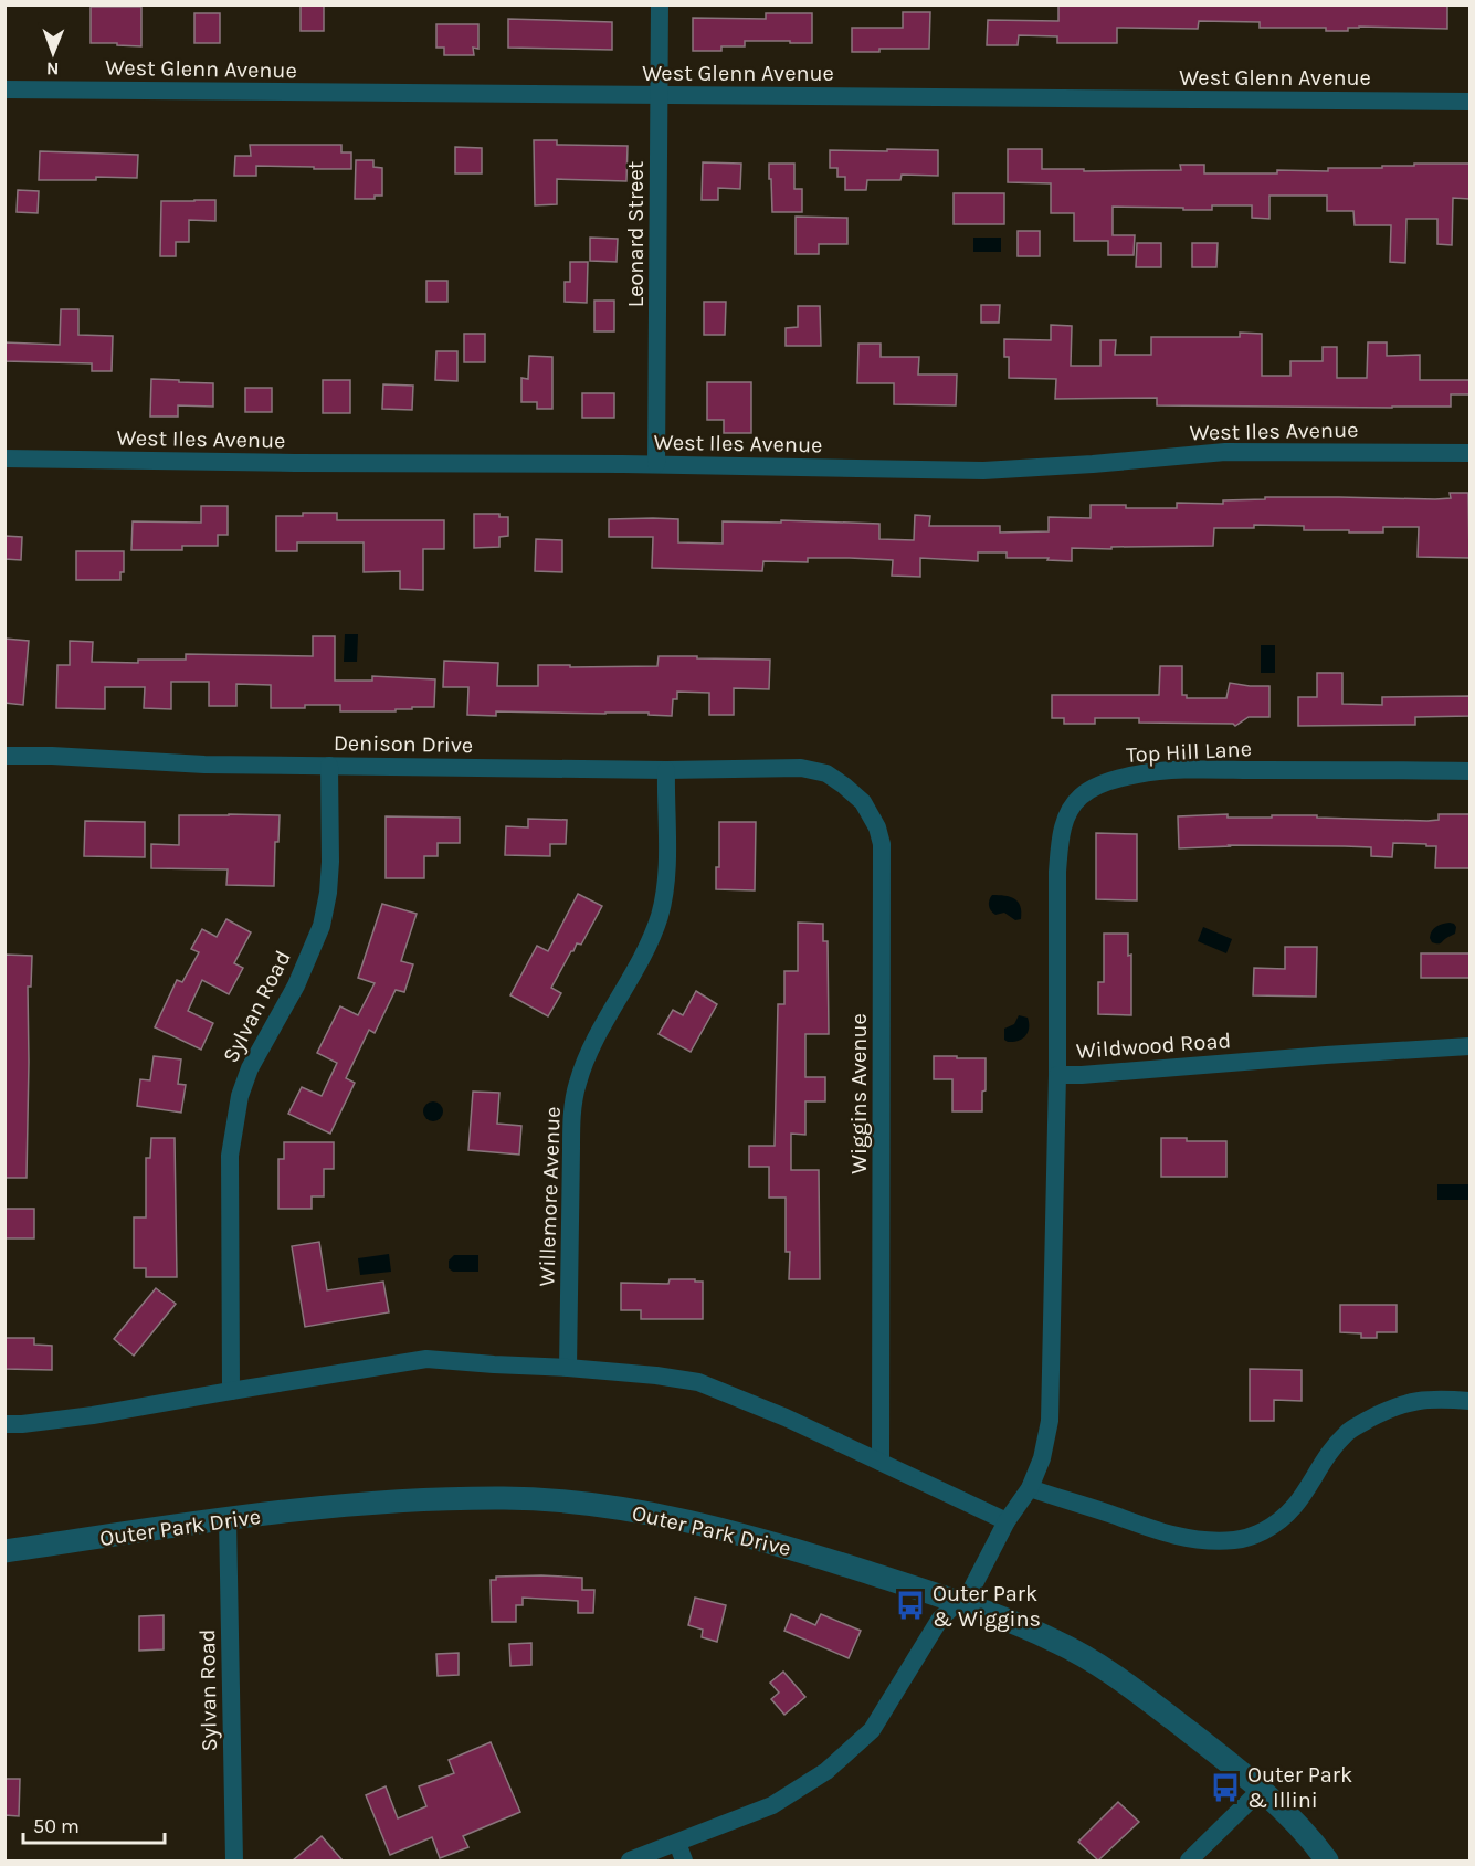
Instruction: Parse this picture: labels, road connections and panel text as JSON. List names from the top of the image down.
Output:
{
  "streets": {
    "street": [
      "West Glenn Avenue",
      "Leonard Street",
      "West Iles Avenue",
      "Denison Drive",
      "Top Hill Lane",
      "Sylvan Road",
      "Wildwood Road",
      "Wiggins Avenue",
      "Willemore Avenue",
      "Outer Park Drive"
    ]
  },
  "crossings": [
    ["West Glenn Avenue", "Leonard Street"],
    ["Leonard Street", "West Iles Avenue"],
    ["Denison Drive", "Sylvan Road"],
    ["Denison Drive", "Wiggins Avenue"],
    ["Denison Drive", "Willemore Avenue"],
    ["Top Hill Lane", "Wildwood Road"],
    ["Sylvan Road", "Outer Park Drive"],
    ["Wildwood Road", "Outer Park Drive"]
  ],
  "places": {
    "bus stop": ["Outer Park & Wiggins", "Outer Park & Illini"]
  },
  "scale_bar": "50 m",
  "north": "bottom"
}
